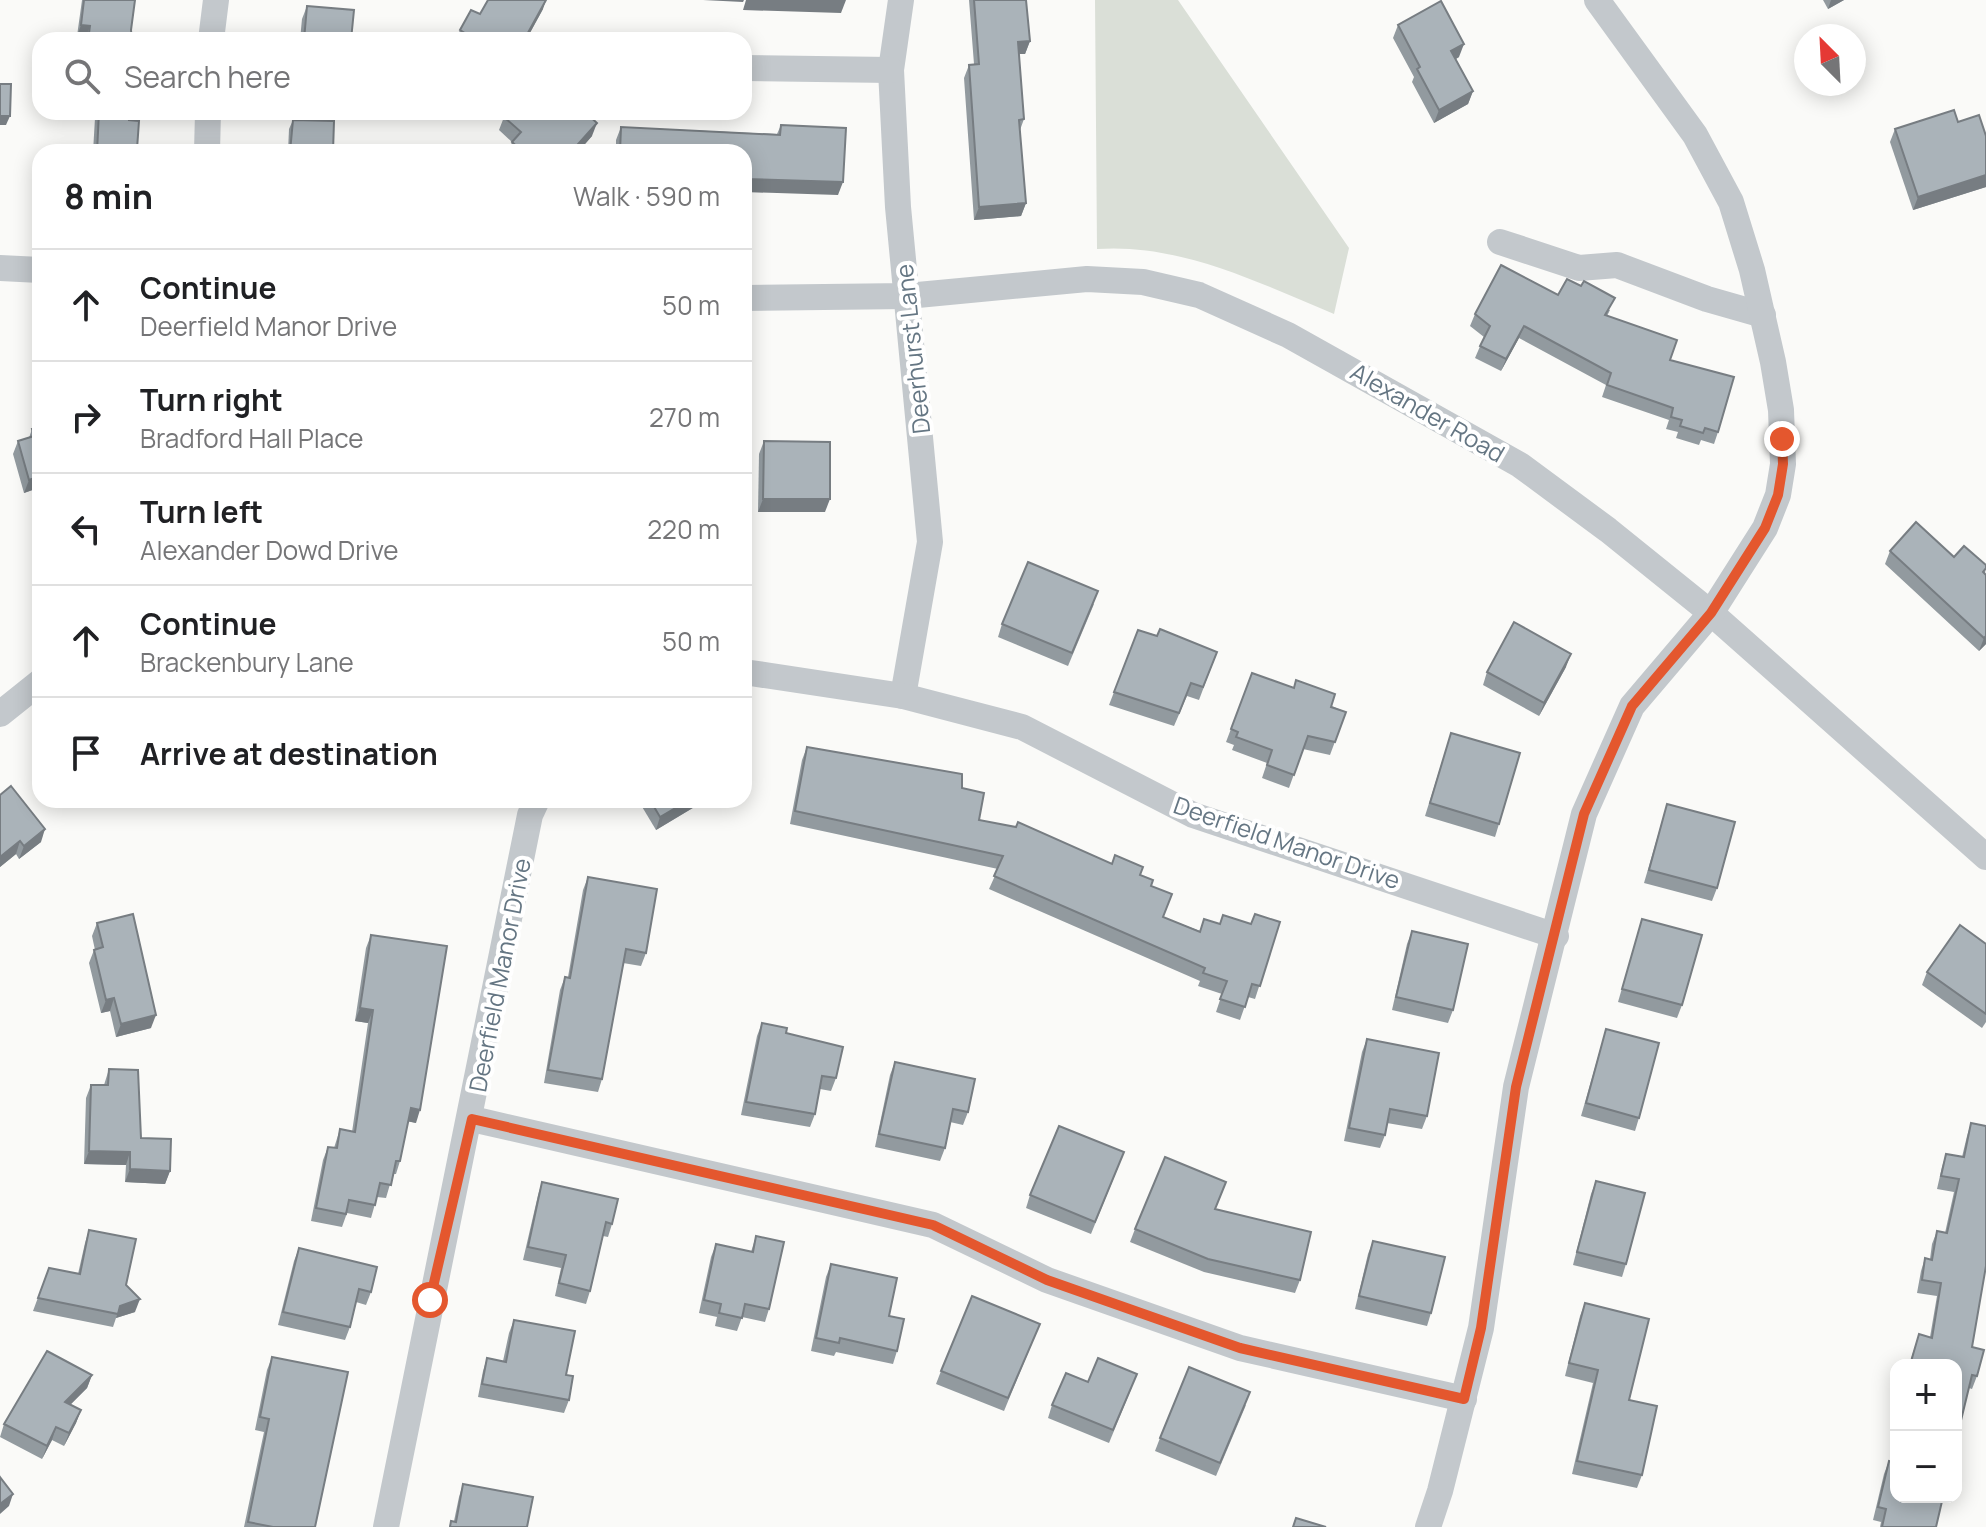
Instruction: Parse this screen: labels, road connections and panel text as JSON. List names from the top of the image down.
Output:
{
  "streets": {
    "street": ["Deerhurst Lane", "Alexander Road", "Deerfield Manor Drive"]
  },
  "crossings": [
    ["Deerhurst Lane", "Alexander Road"],
    ["Deerhurst Lane", "Deerfield Manor Drive"]
  ],
  "north": "top left",
  "page": {
    "search": "Search here",
    "heading": ["8 min", "Walk · 590 m"],
    "list": [
      ["Continue", "Deerfield Manor Drive", "50 m"],
      ["Turn right", "Bradford Hall Place", "270 m"],
      ["Turn left", "Alexander Dowd Drive", "220 m"],
      ["Continue", "Brackenbury Lane", "50 m"],
      "Arrive at destination"
    ],
    "map_buttons": ["+", "−"]
  }
}
